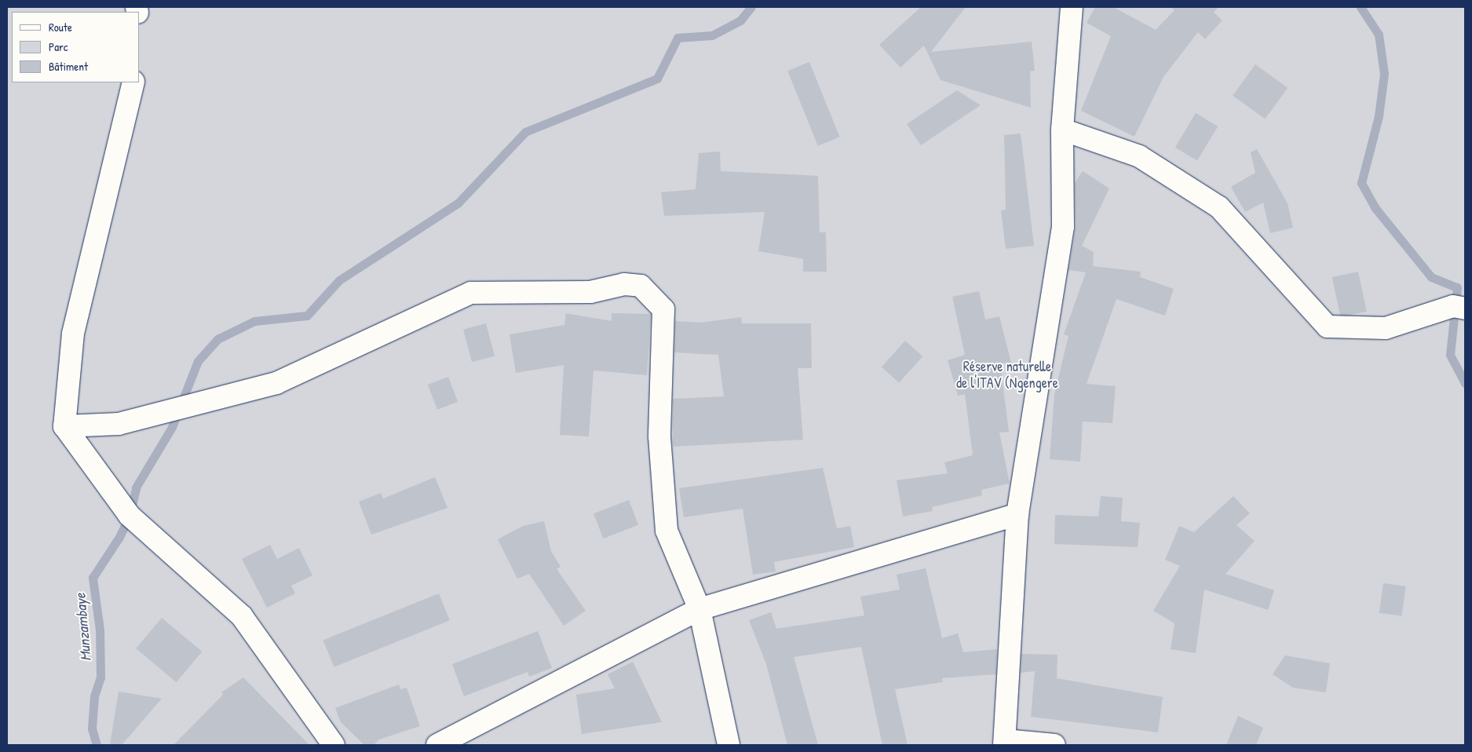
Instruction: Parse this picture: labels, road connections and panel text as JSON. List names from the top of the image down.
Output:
{
  "water": ["Munzambaye"],
  "parks": ["Réserve naturelle de l'ITAV (Ngengere"],
  "legend": ["Route", "Parc", "Bâtiment"]
}
